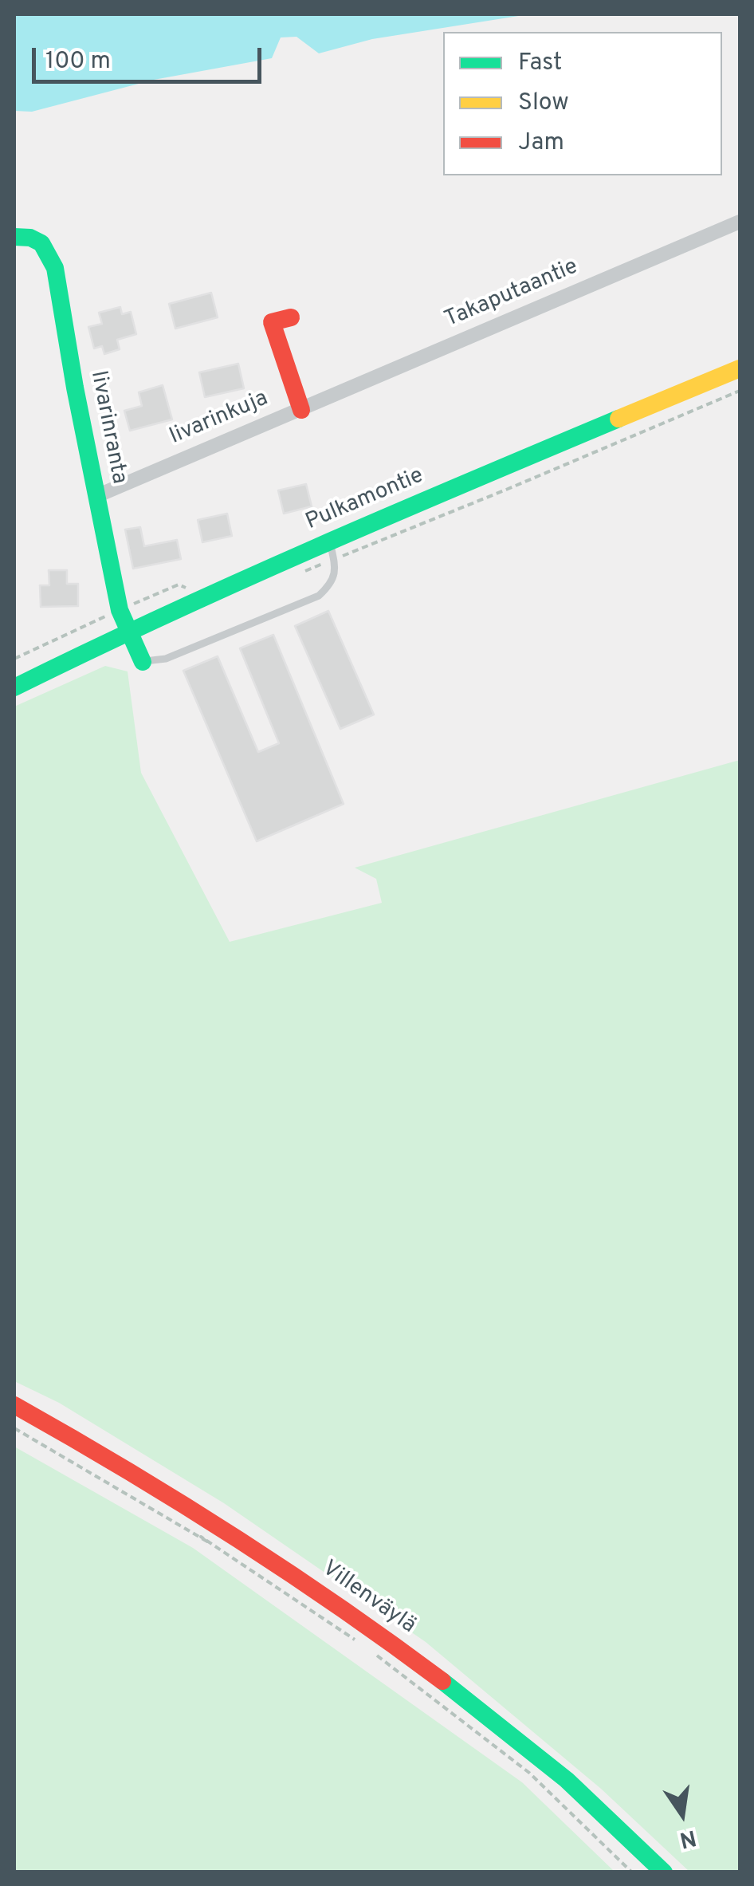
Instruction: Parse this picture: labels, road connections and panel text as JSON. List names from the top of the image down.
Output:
{
  "streets": {
    "street": [
      "Takaputaantie",
      "Iivarinkuja",
      "Iivarinranta",
      "Pulkamontie",
      "Villenväylä"
    ]
  },
  "crossings": [
    ["Takaputaantie", "Iivarinkuja"],
    ["Iivarinkuja", "Iivarinranta"],
    ["Iivarinranta", "Pulkamontie"]
  ],
  "legend": ["Fast", "Slow", "Jam"],
  "scale_bar": "100 m",
  "north": "bottom"
}
